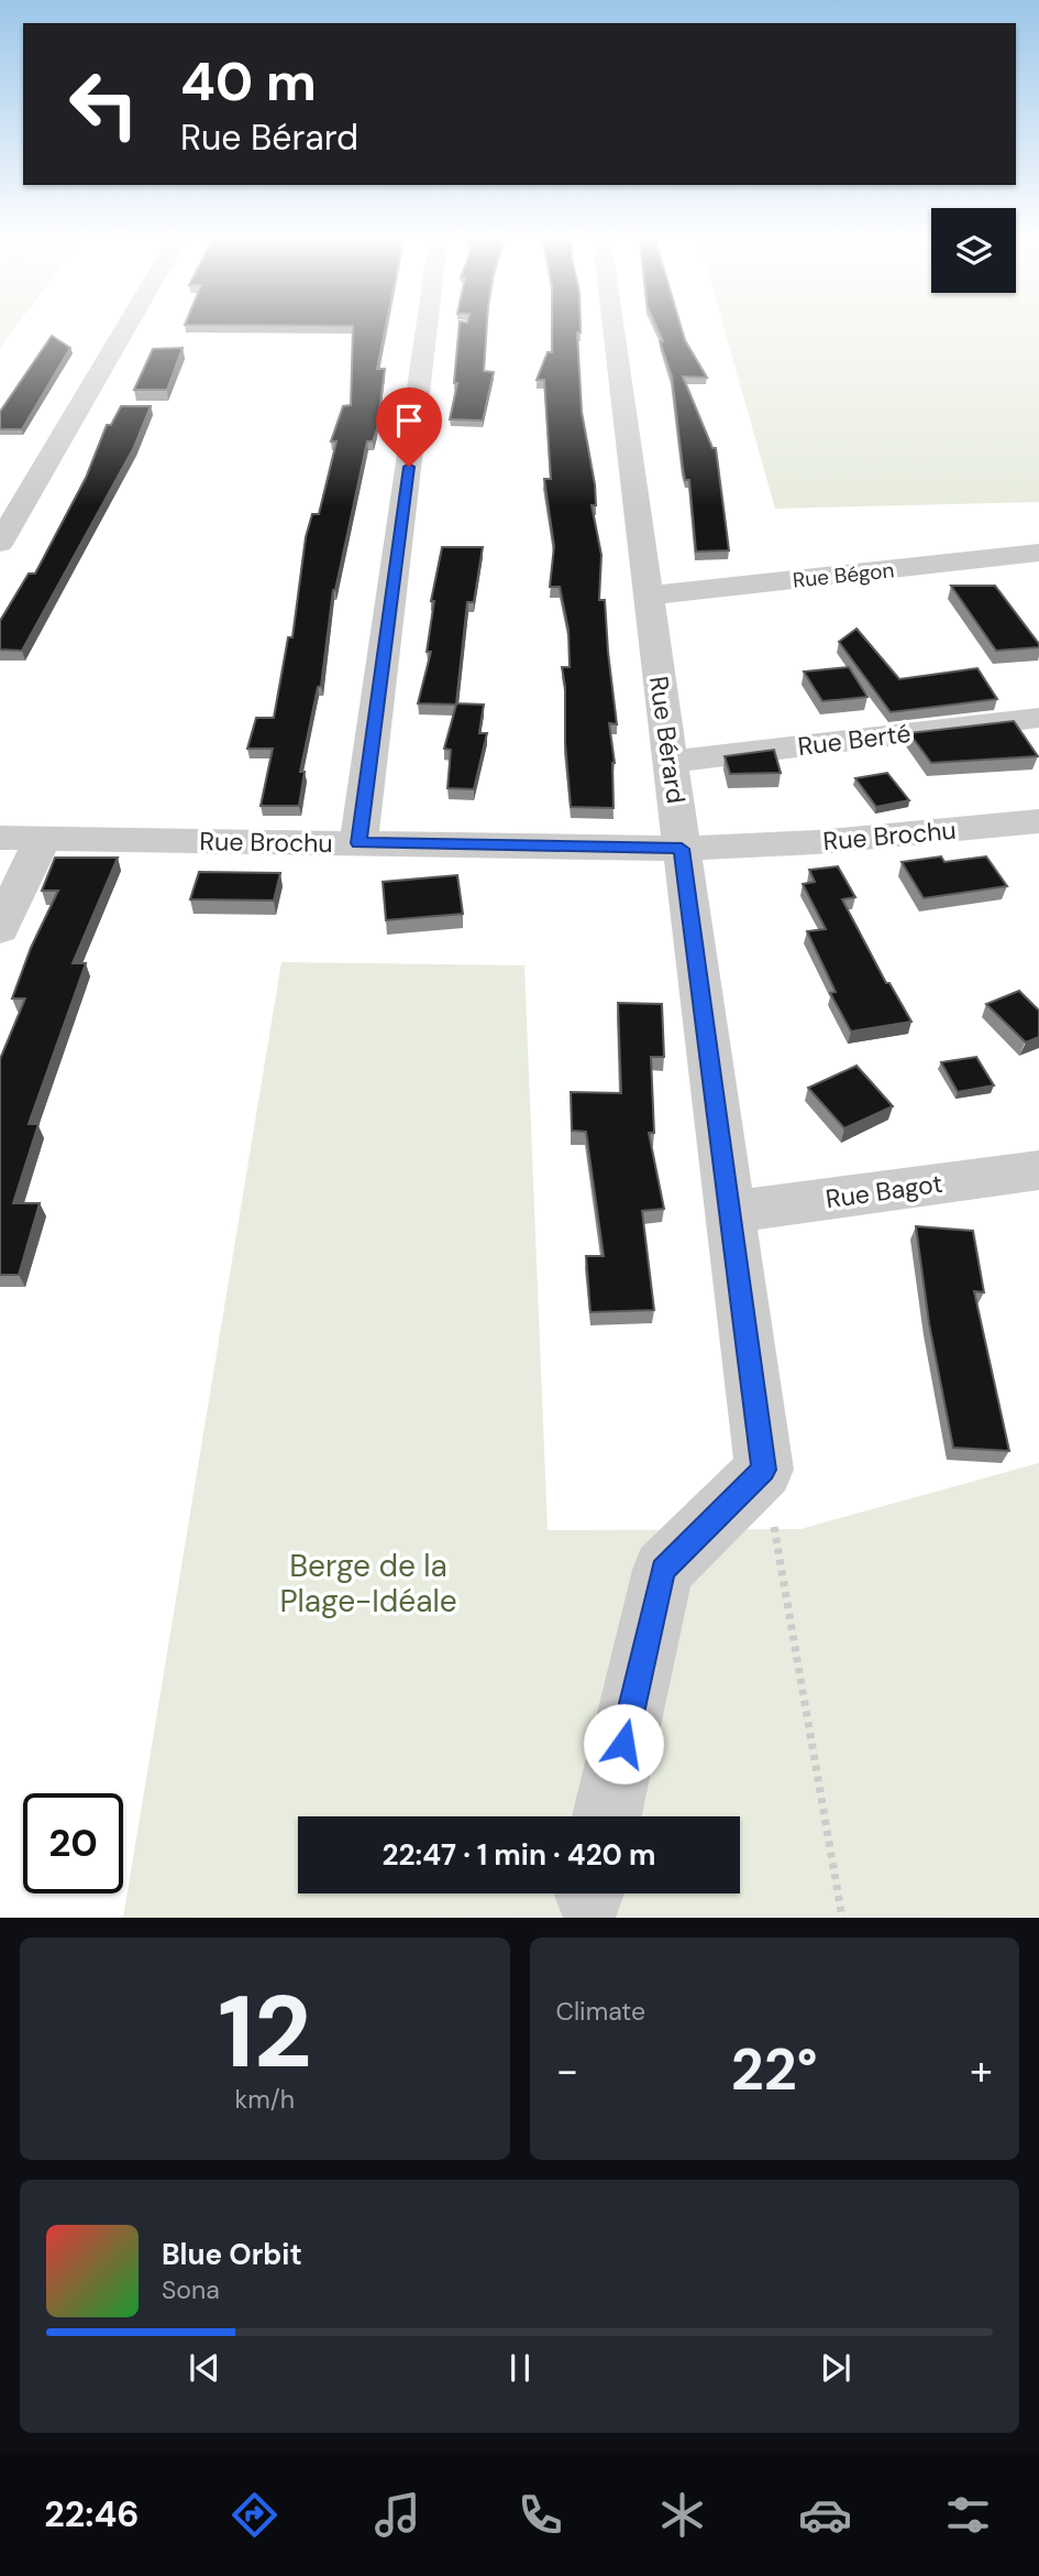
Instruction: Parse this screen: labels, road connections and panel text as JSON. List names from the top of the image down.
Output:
{
  "streets": {
    "street": [
      "Rue Bégon",
      "Rue Bérard",
      "Rue Berté",
      "Rue Brochu",
      "Rue Bagot"
    ]
  },
  "crossings": [
    ["Rue Bégon", "Rue Bérard"],
    ["Rue Bérard", "Rue Berté"],
    ["Rue Bérard", "Rue Brochu"],
    ["Rue Bérard", "Rue Bagot"]
  ],
  "parks": ["Berge de la Plage-Idéale"],
  "page": {
    "turn": ["40 m", "Rue Bérard"],
    "limit": "20",
    "trip": "22:47 · 1 min · 420 m",
    "tile": [
      ["12", "km/h"],
      "Climate"
    ],
    "heat": ["−", "22°", "+"],
    "song": ["Blue Orbit", "Sona"],
    "tabs": "22:46"
  }
}
